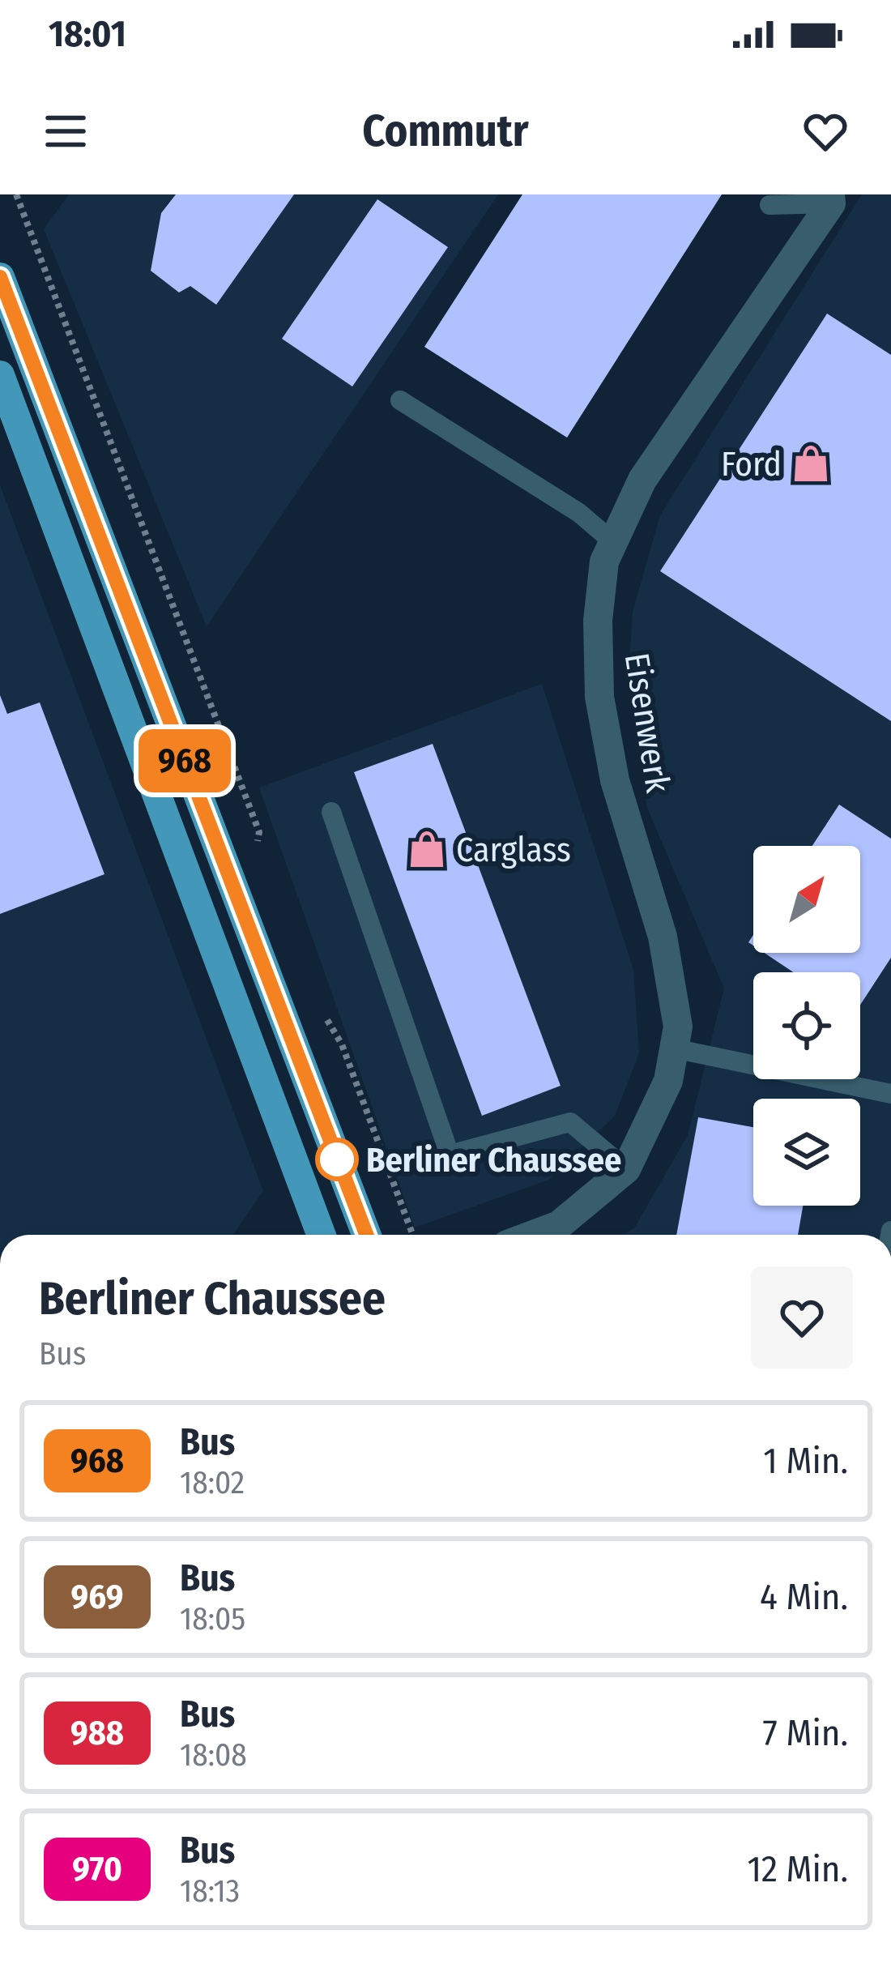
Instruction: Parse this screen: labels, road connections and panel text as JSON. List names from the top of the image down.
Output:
{
  "streets": {
    "street": ["Eisenwerk"]
  },
  "places": {
    "shop": ["Ford", "Carglass"],
    "other": ["Berliner Chaussee"]
  },
  "lines": ["bus line 968"],
  "north": "top right",
  "page": {
    "status": "18:01",
    "header": "Commutr",
    "on_map": "968",
    "heading": ["Berliner Chaussee", "Bus"],
    "list": [
      {
        "mark": "968",
        "name": "Bus",
        "note": "18:02",
        "value": "1 Min."
      },
      {
        "mark": "969",
        "name": "Bus",
        "note": "18:05",
        "value": "4 Min."
      },
      {
        "mark": "988",
        "name": "Bus",
        "note": "18:08",
        "value": "7 Min."
      },
      {
        "mark": "970",
        "name": "Bus",
        "note": "18:13",
        "value": "12 Min."
      }
    ]
  }
}
